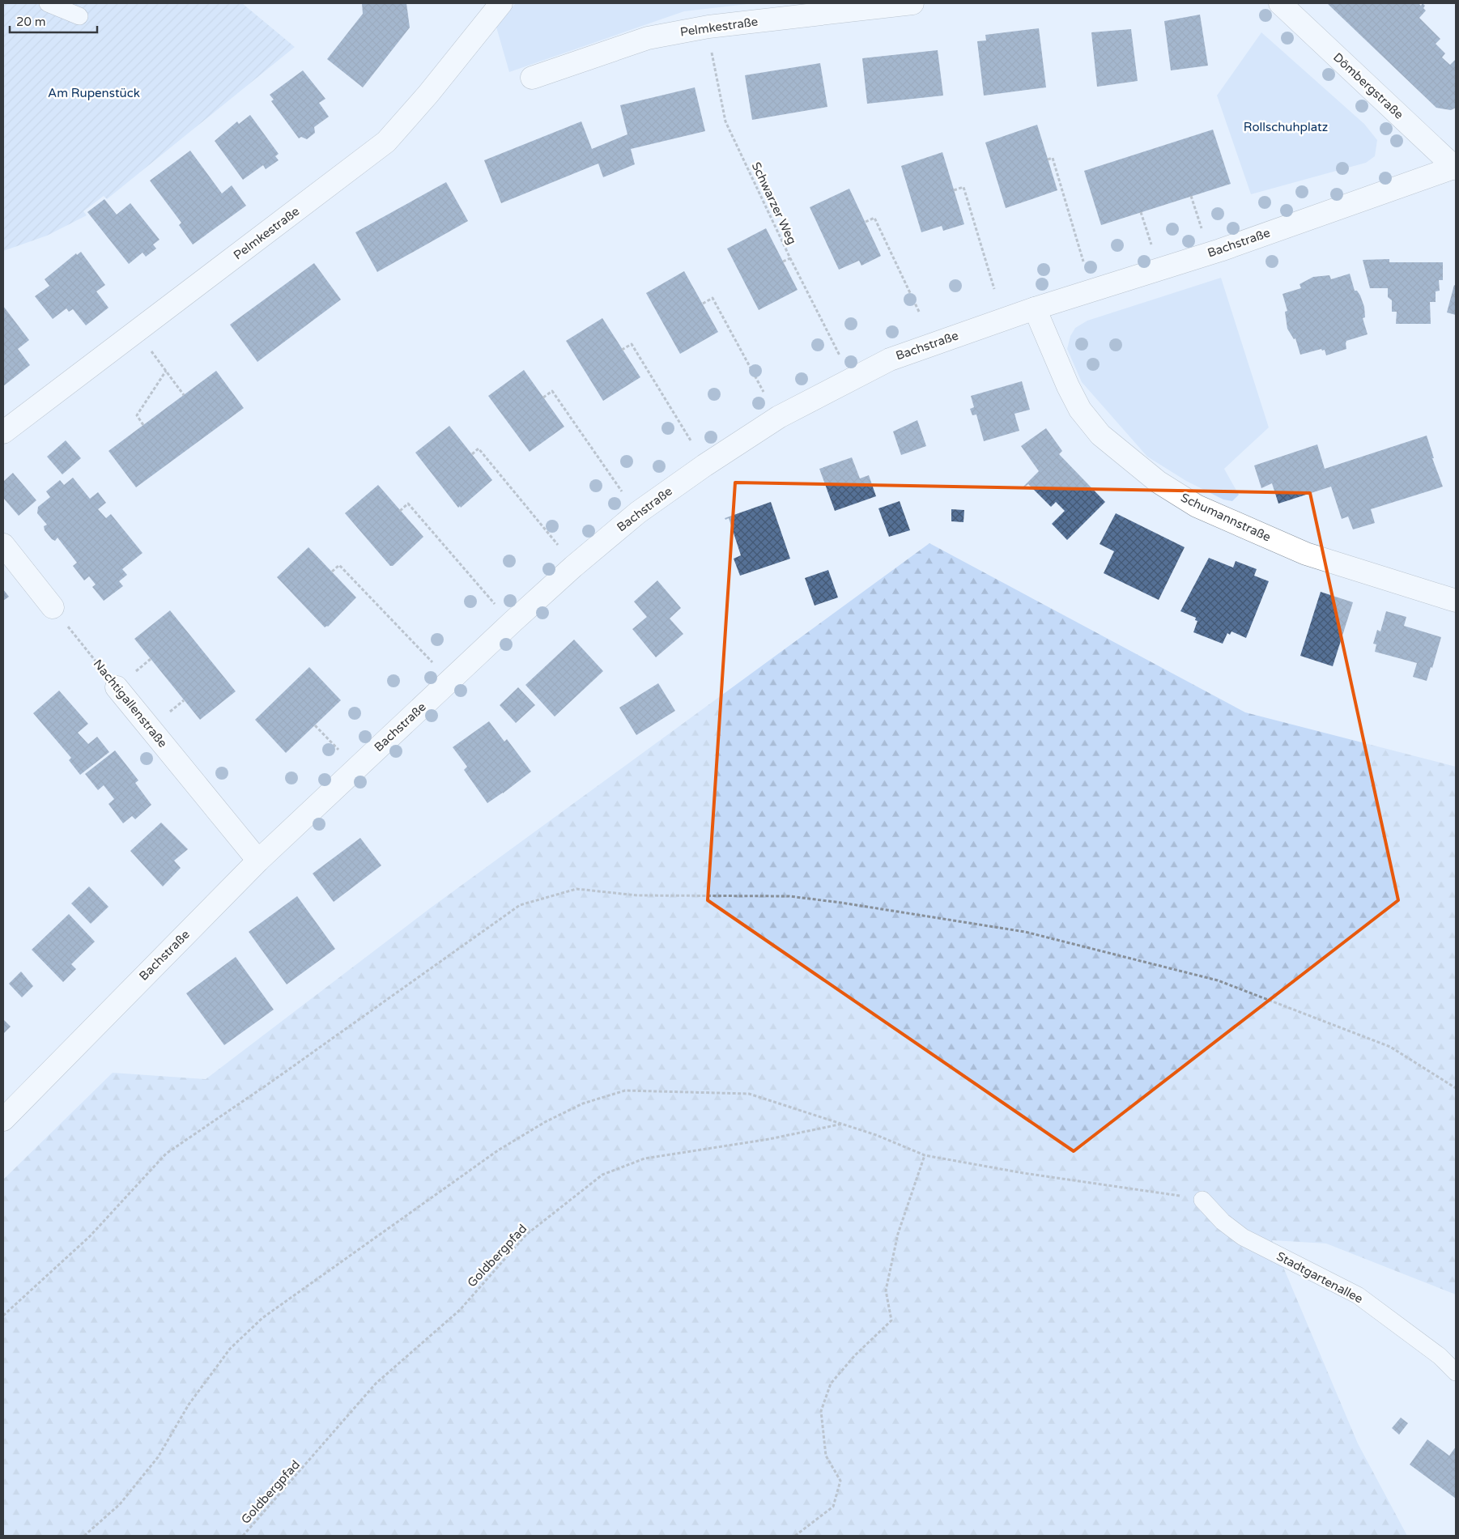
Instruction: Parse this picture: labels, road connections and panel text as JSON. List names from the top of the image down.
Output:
{
  "streets": {
    "street": [
      "Pelmkestraße",
      "Dömbergstraße",
      "Bachstraße",
      "Schumannstraße",
      "Nachtigallenstraße"
    ],
    "lane": ["Stadtgartenallee"],
    "path": ["Schwarzer Weg", "Goldbergpfad"]
  },
  "crossings": [
    ["Pelmkestraße", "Schwarzer Weg"],
    ["Dömbergstraße", "Bachstraße"],
    ["Schwarzer Weg", "Bachstraße"],
    ["Bachstraße", "Schumannstraße"],
    ["Bachstraße", "Nachtigallenstraße"]
  ],
  "parks": ["Am Rupenstück", "Rollschuhplatz"],
  "scale_bar": "20 m"
}
